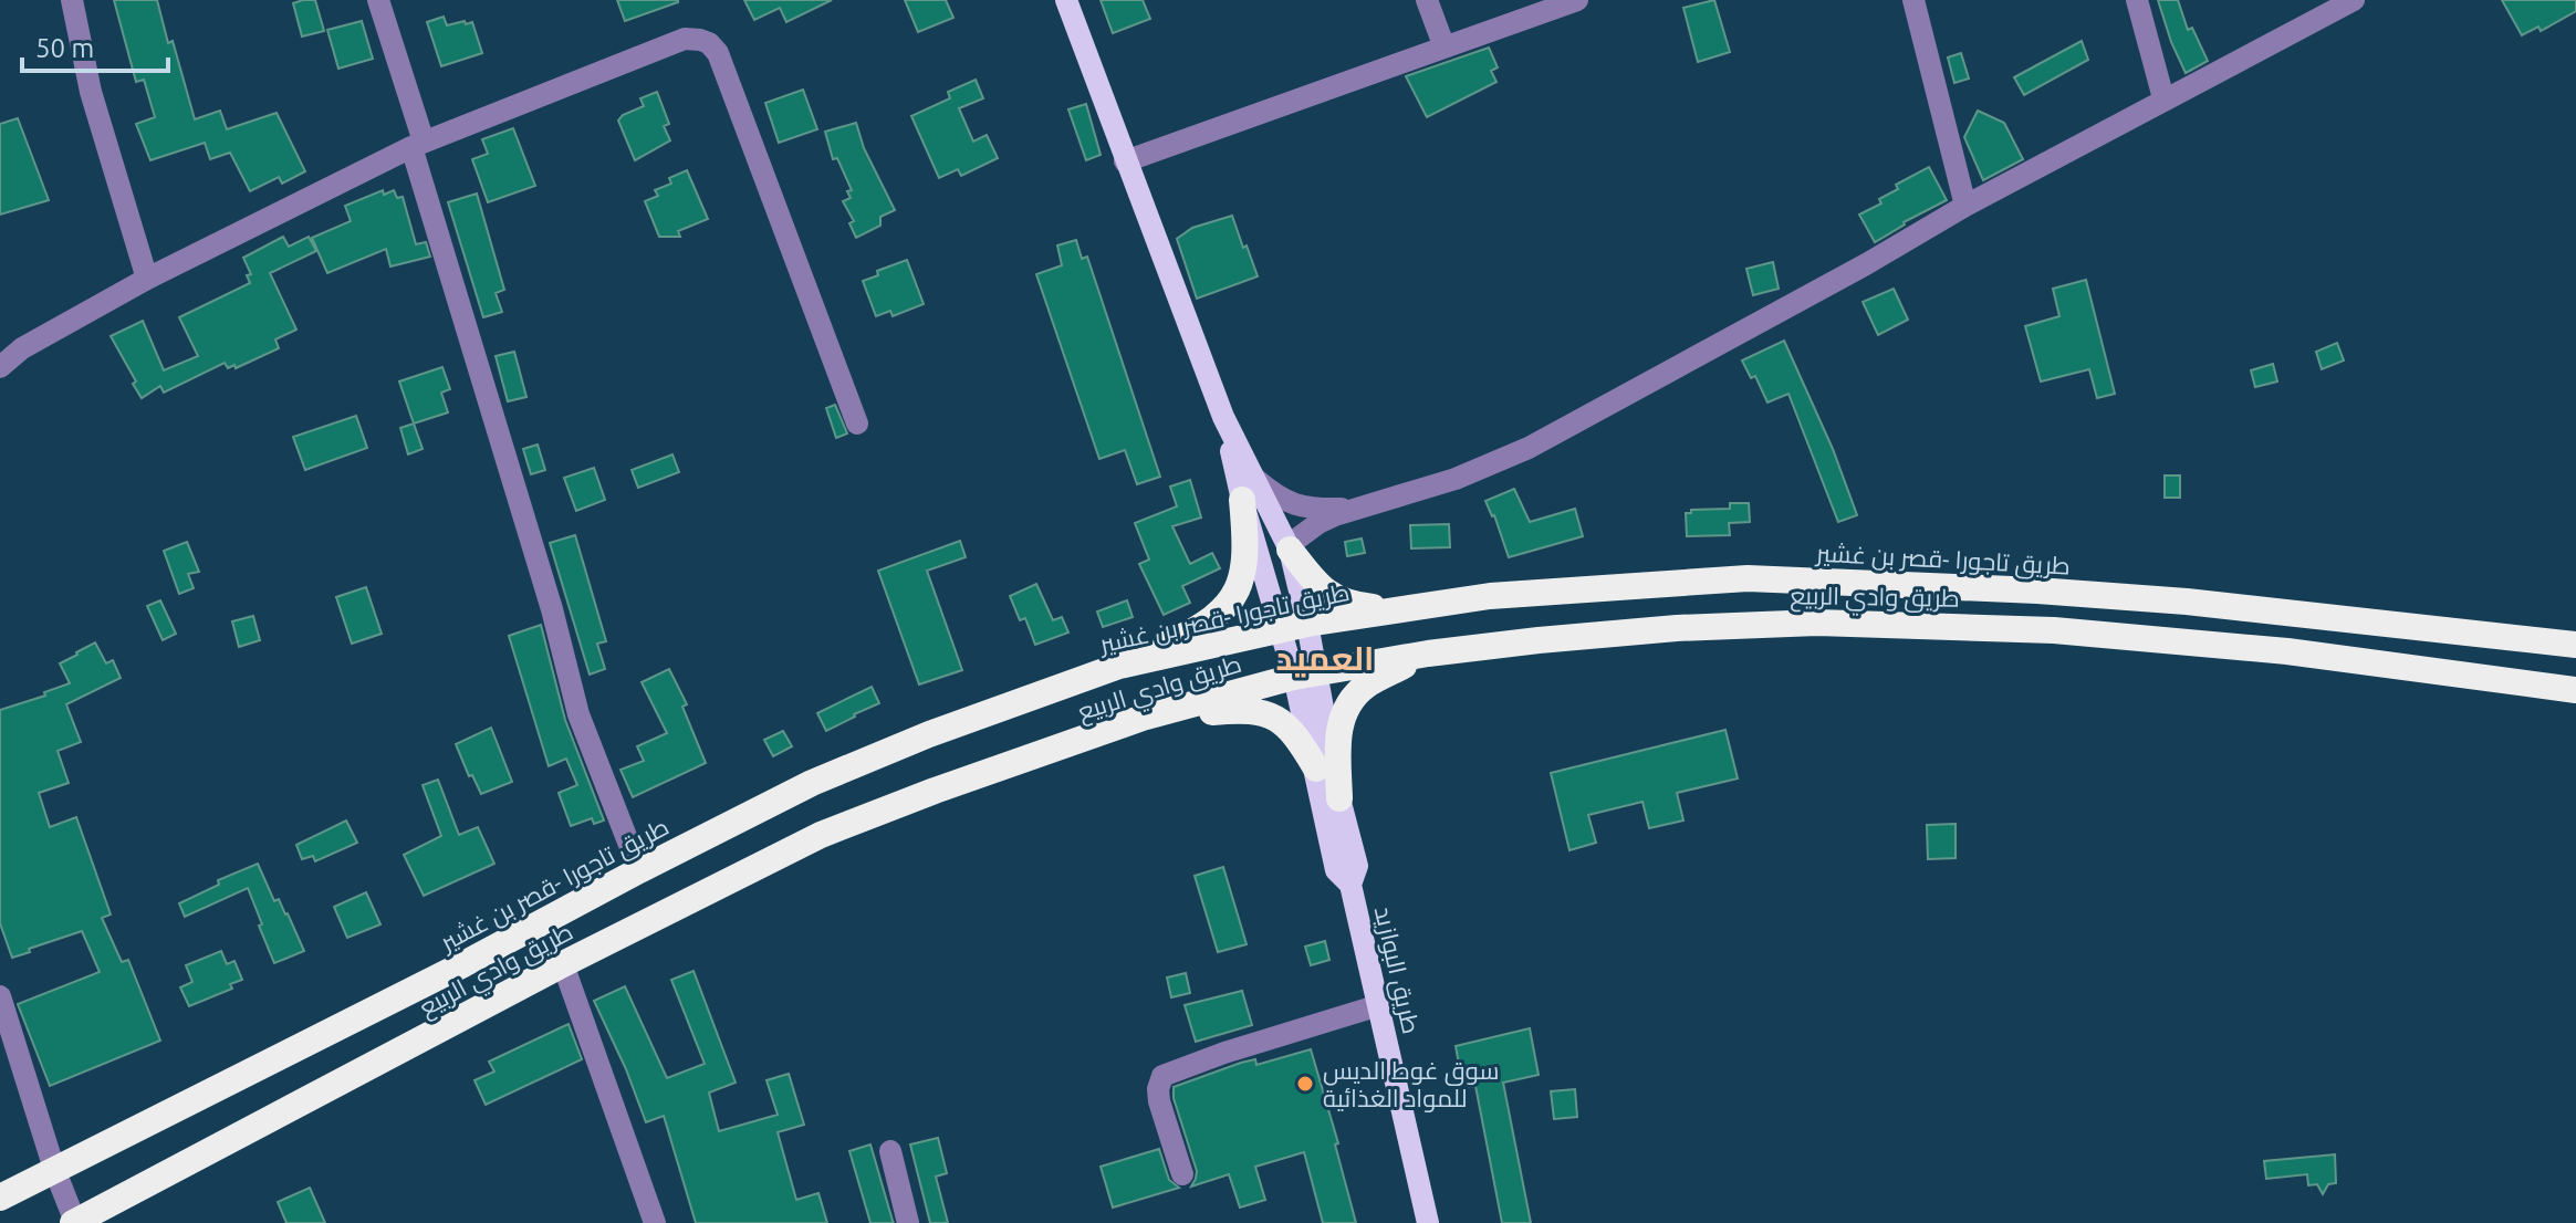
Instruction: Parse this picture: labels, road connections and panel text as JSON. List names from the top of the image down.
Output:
{
  "streets": {
    "highway": ["طريق تاجورا -قصر بن غشير", "طريق وادي الربيع"],
    "main road": ["طريق البوازيد"]
  },
  "districts": ["العميد"],
  "places": ["سوق غوط الديس للمواد الغذائية"],
  "scale_bar": "50 m"
}
